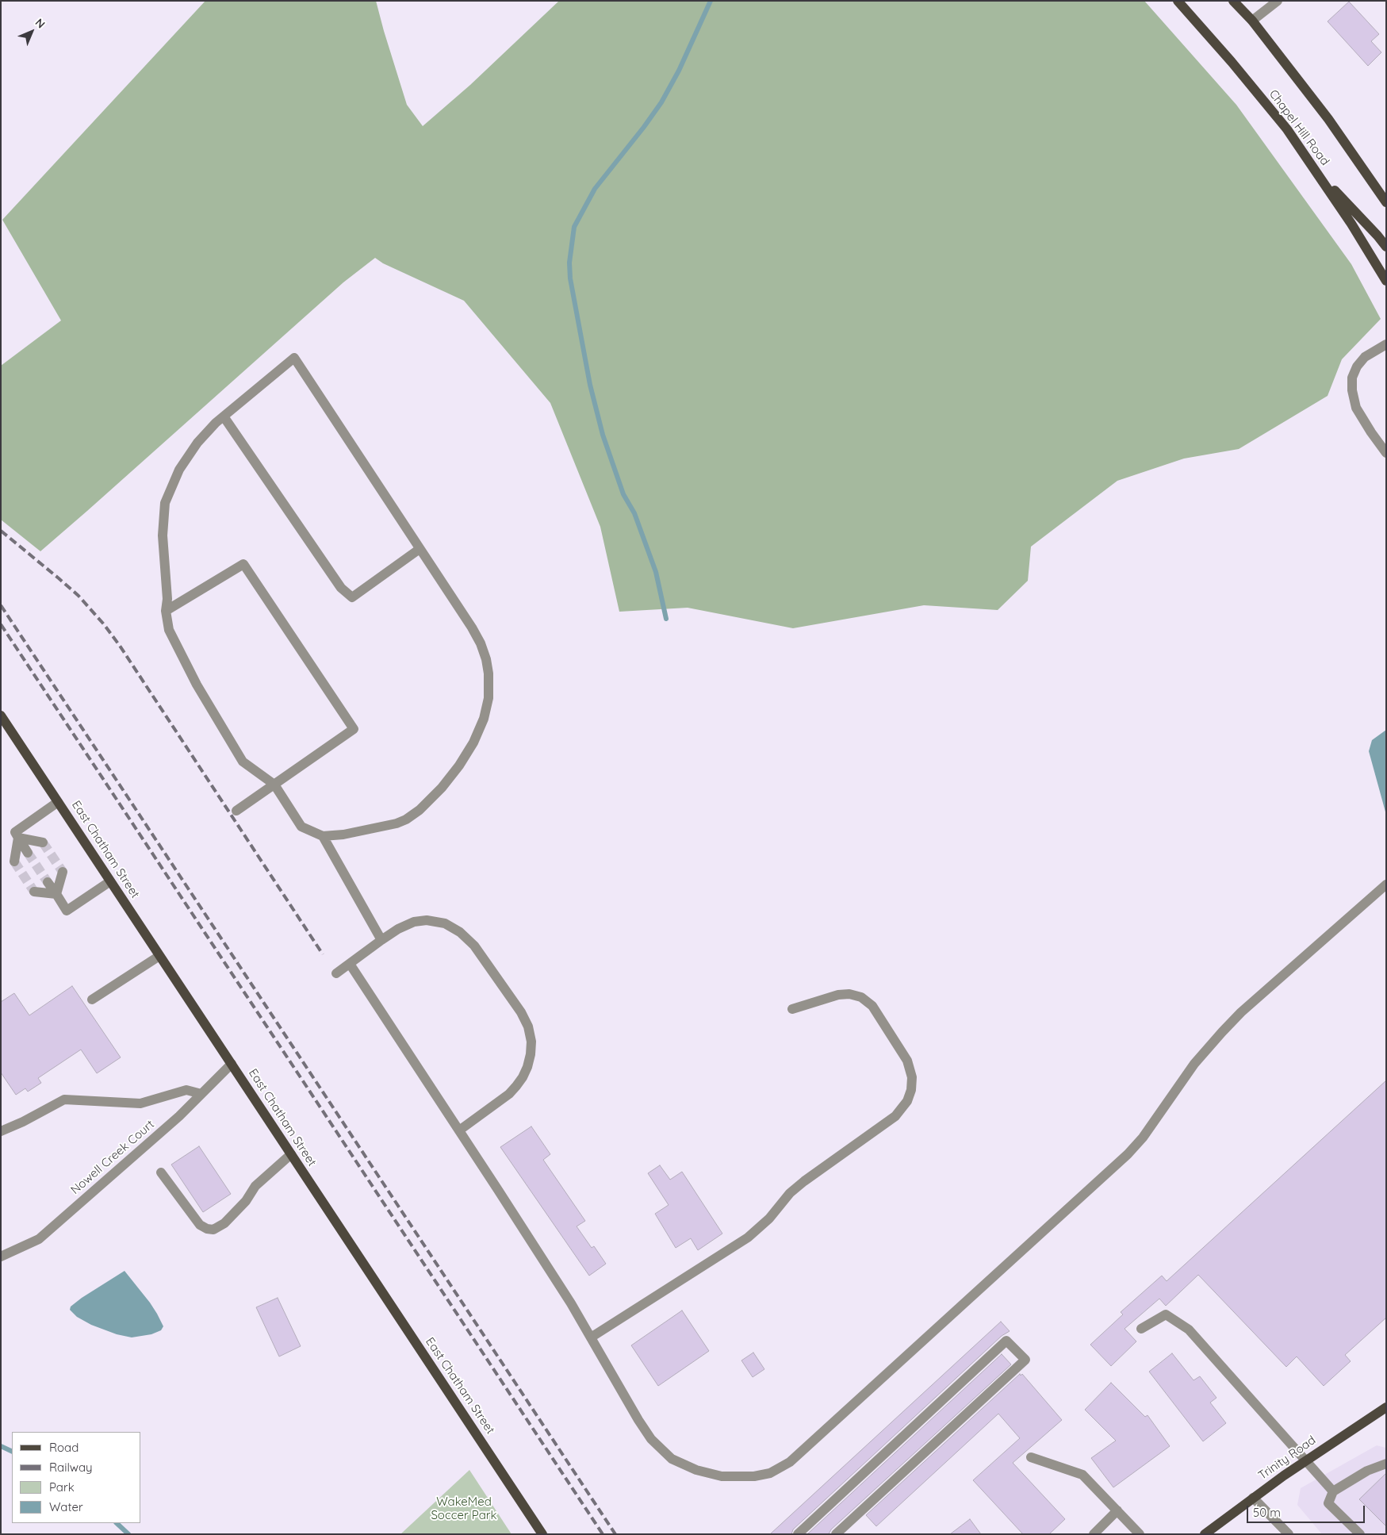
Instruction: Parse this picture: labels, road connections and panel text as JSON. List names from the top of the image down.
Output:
{
  "streets": {
    "main road": ["Chapel Hill Road", "East Chatham Street", "Trinity Road"],
    "street": ["Nowell Creek Court"]
  },
  "crossings": [
    ["East Chatham Street", "Nowell Creek Court"]
  ],
  "parks": ["WakeMed Soccer Park"],
  "legend": [
    "Road",
    "Railway",
    "Park",
    "Water"
  ],
  "scale_bar": "50 m",
  "north": "top right"
}
